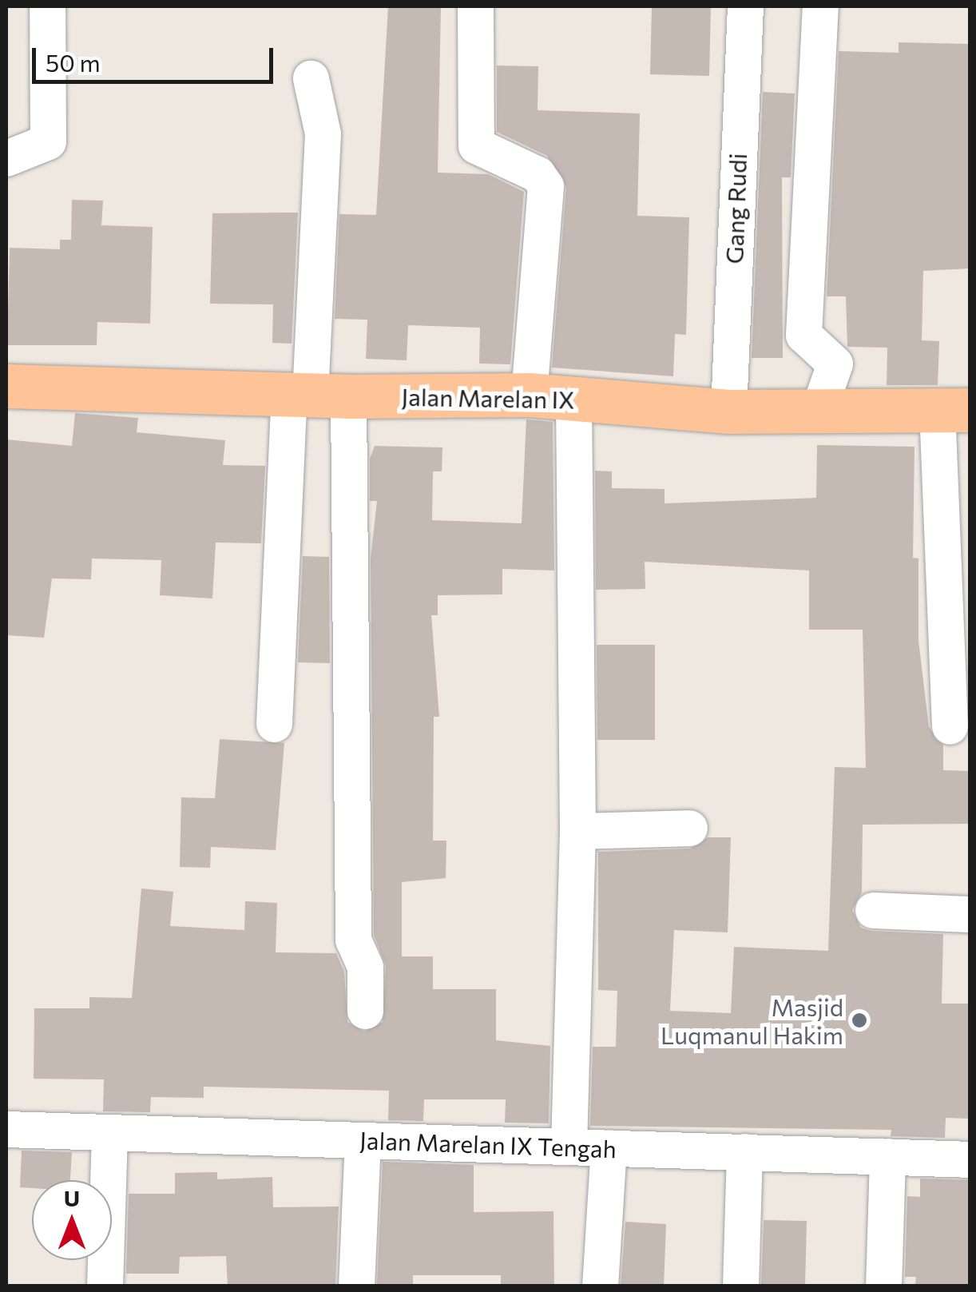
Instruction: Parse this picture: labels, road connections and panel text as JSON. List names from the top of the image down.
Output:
{
  "streets": {
    "main road": ["Jalan Marelan IX"],
    "street": ["Gang Rudi", "Jalan Marelan IX Tengah"]
  },
  "crossings": [
    ["Gang Rudi", "Jalan Marelan IX"]
  ],
  "places": ["Masjid Luqmanul Hakim"],
  "scale_bar": "50 m",
  "north": "top"
}
